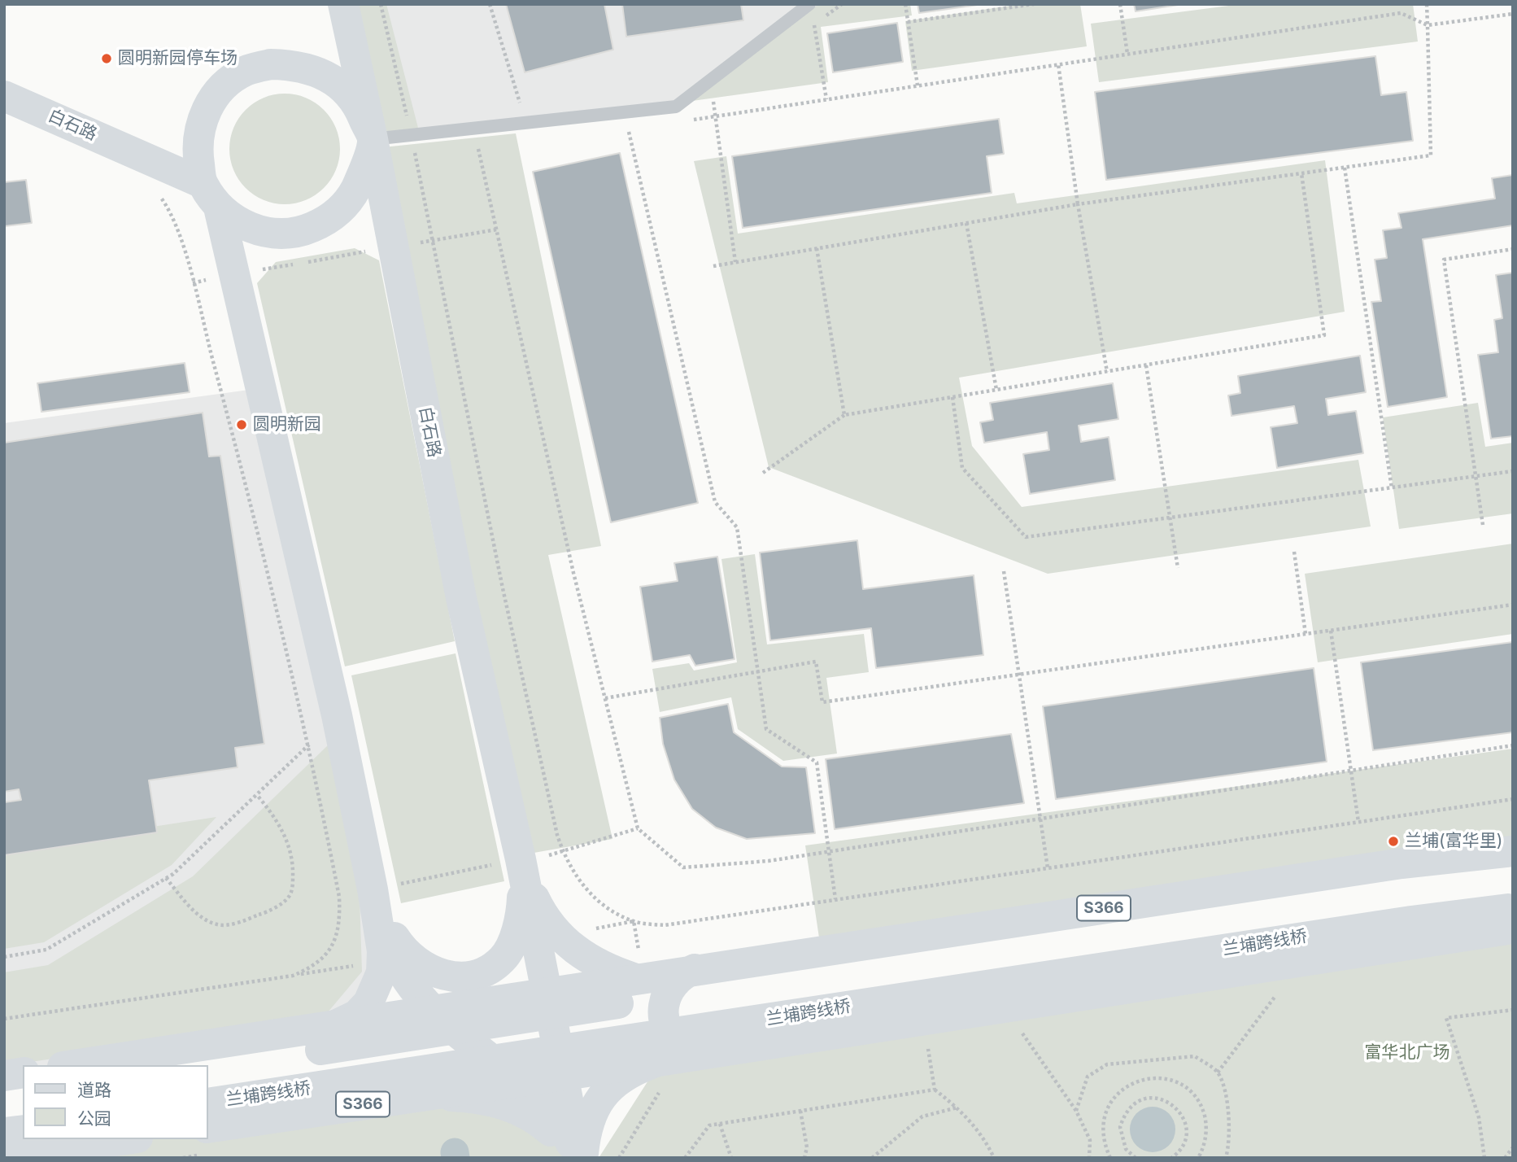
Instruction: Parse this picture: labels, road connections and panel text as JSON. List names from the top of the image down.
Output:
{
  "streets": {
    "main road": ["白石路", "S366", "兰埔跨线桥"]
  },
  "parks": ["富华北广场"],
  "places": ["圆明新园停车场", "圆明新园", "兰埔(富华里)"],
  "legend": ["道路", "公园"]
}
